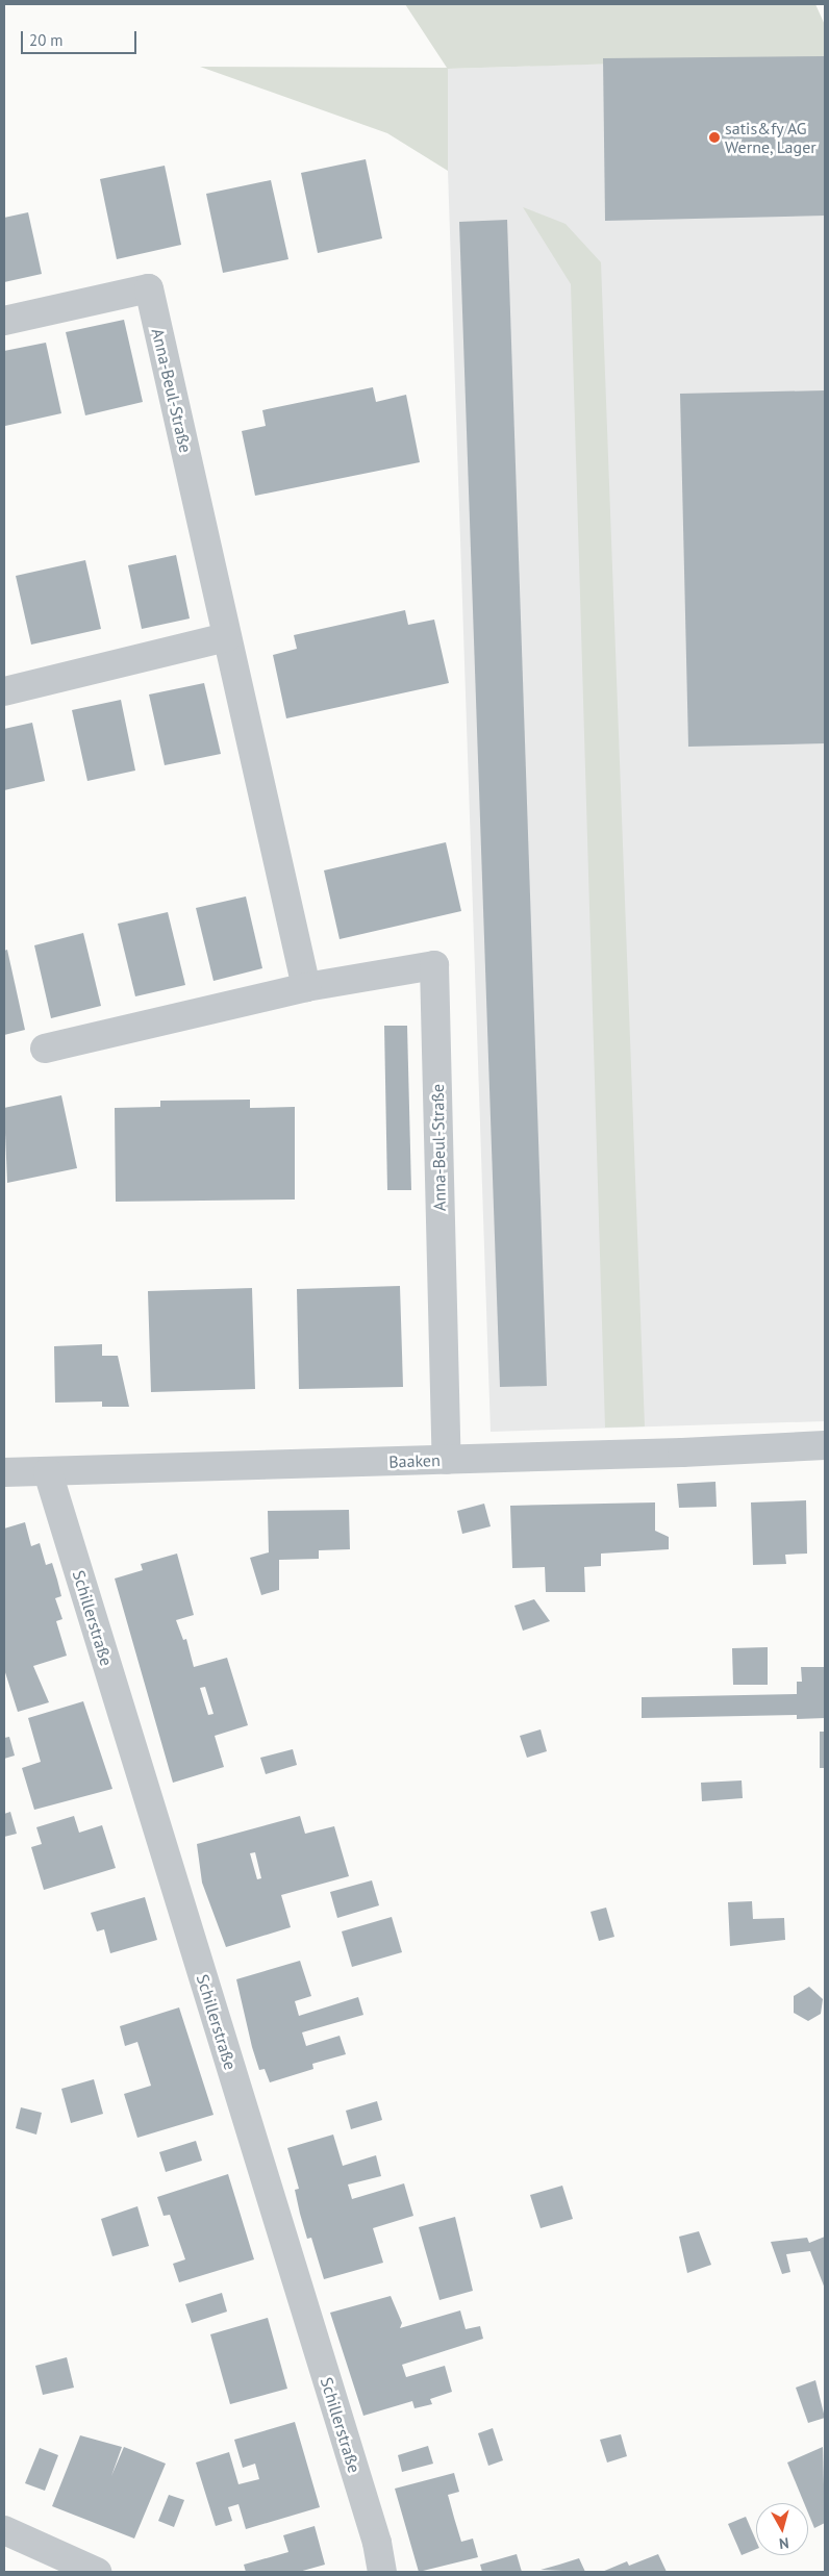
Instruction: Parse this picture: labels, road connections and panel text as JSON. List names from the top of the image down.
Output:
{
  "streets": {
    "street": ["Anna-Beul-Straße", "Baaken", "Schillerstraße"]
  },
  "crossings": [
    ["Anna-Beul-Straße", "Baaken"],
    ["Baaken", "Schillerstraße"]
  ],
  "places": ["satis&fy AG Werne, Lager"],
  "scale_bar": "20 m",
  "north": "bottom"
}
